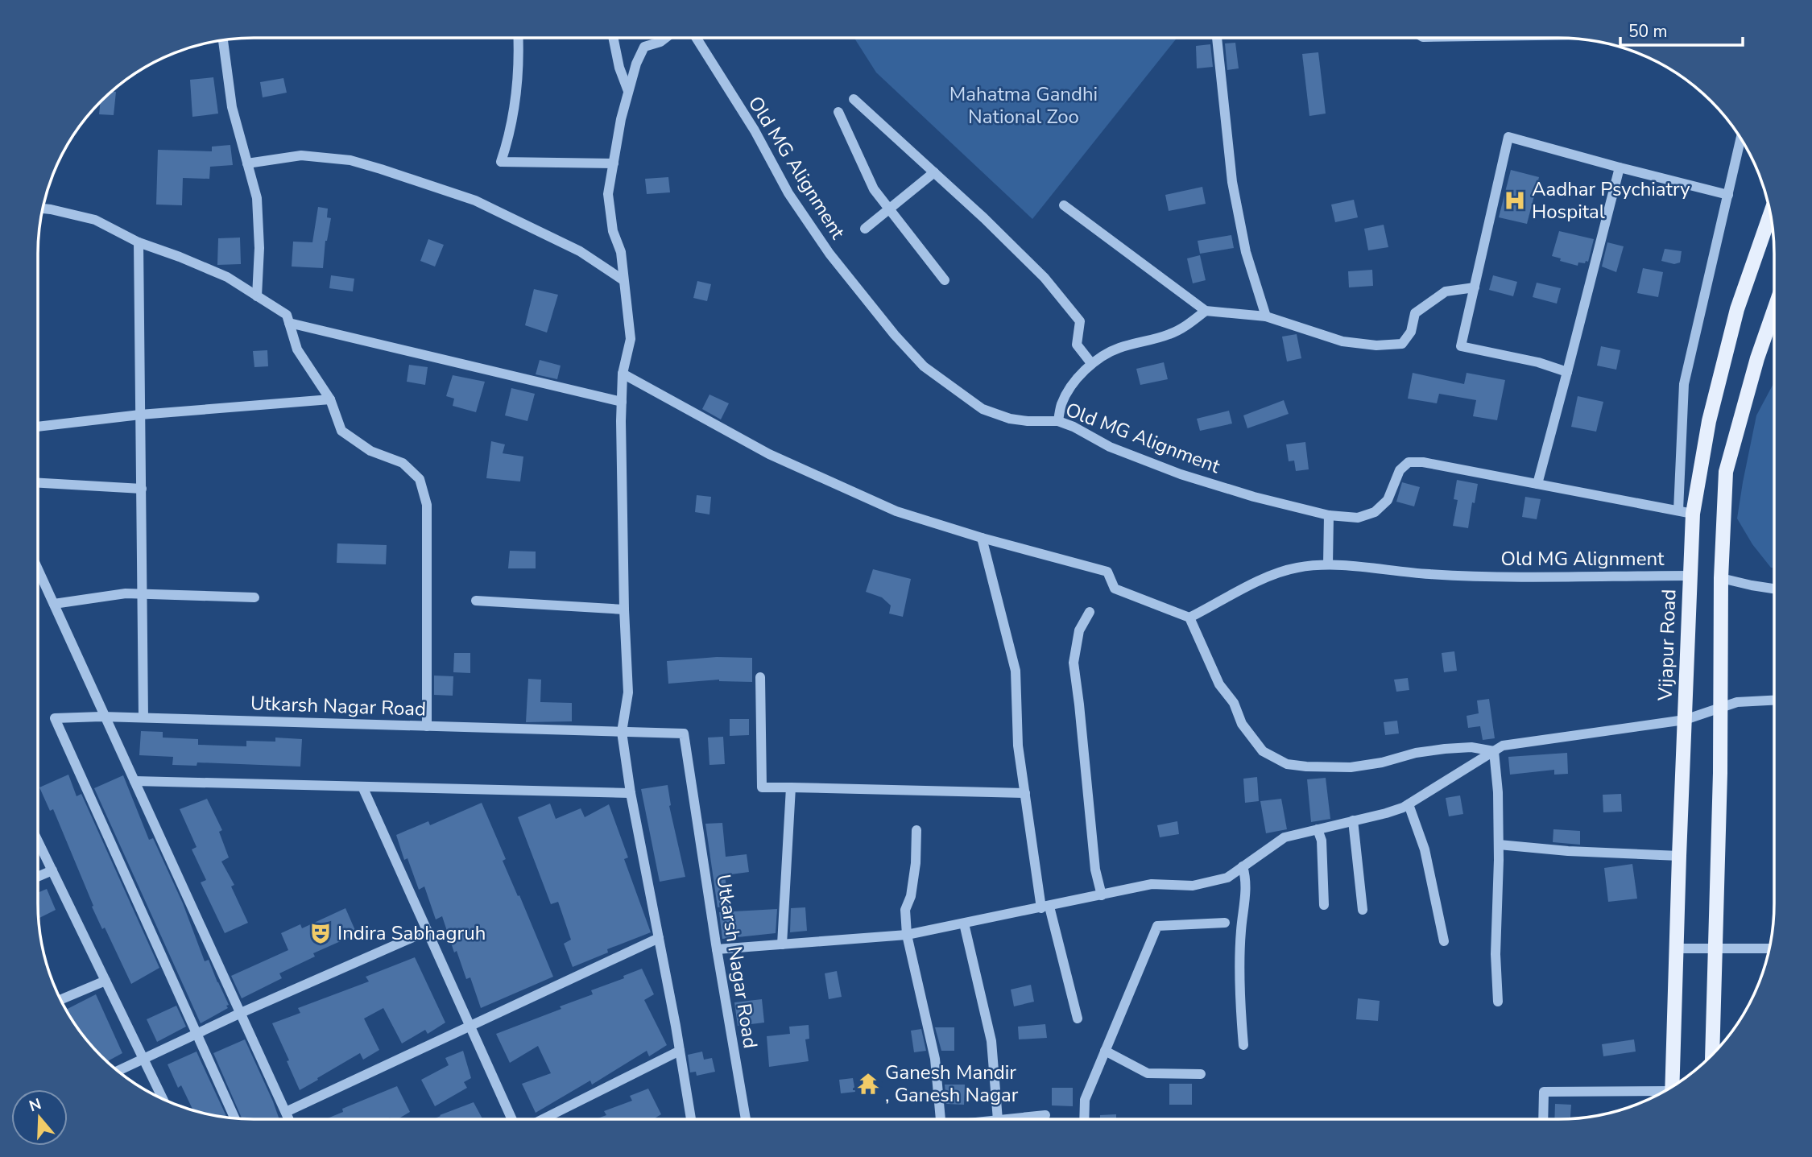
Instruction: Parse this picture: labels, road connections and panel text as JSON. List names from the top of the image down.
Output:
{
  "streets": {
    "main road": ["Vijapur Road"],
    "street": ["Old MG Alignment", "Utkarsh Nagar Road"]
  },
  "crossings": [
    ["Old MG Alignment", "Vijapur Road"]
  ],
  "parks": ["Mahatma Gandhi National Zoo"],
  "places": {
    "hospital": ["Aadhar Psychiatry Hospital"],
    "theatre": ["Indira Sabhagruh"],
    "temple": ["Ganesh Mandir , Ganesh Nagar"]
  },
  "scale_bar": "50 m",
  "north": "top"
}
